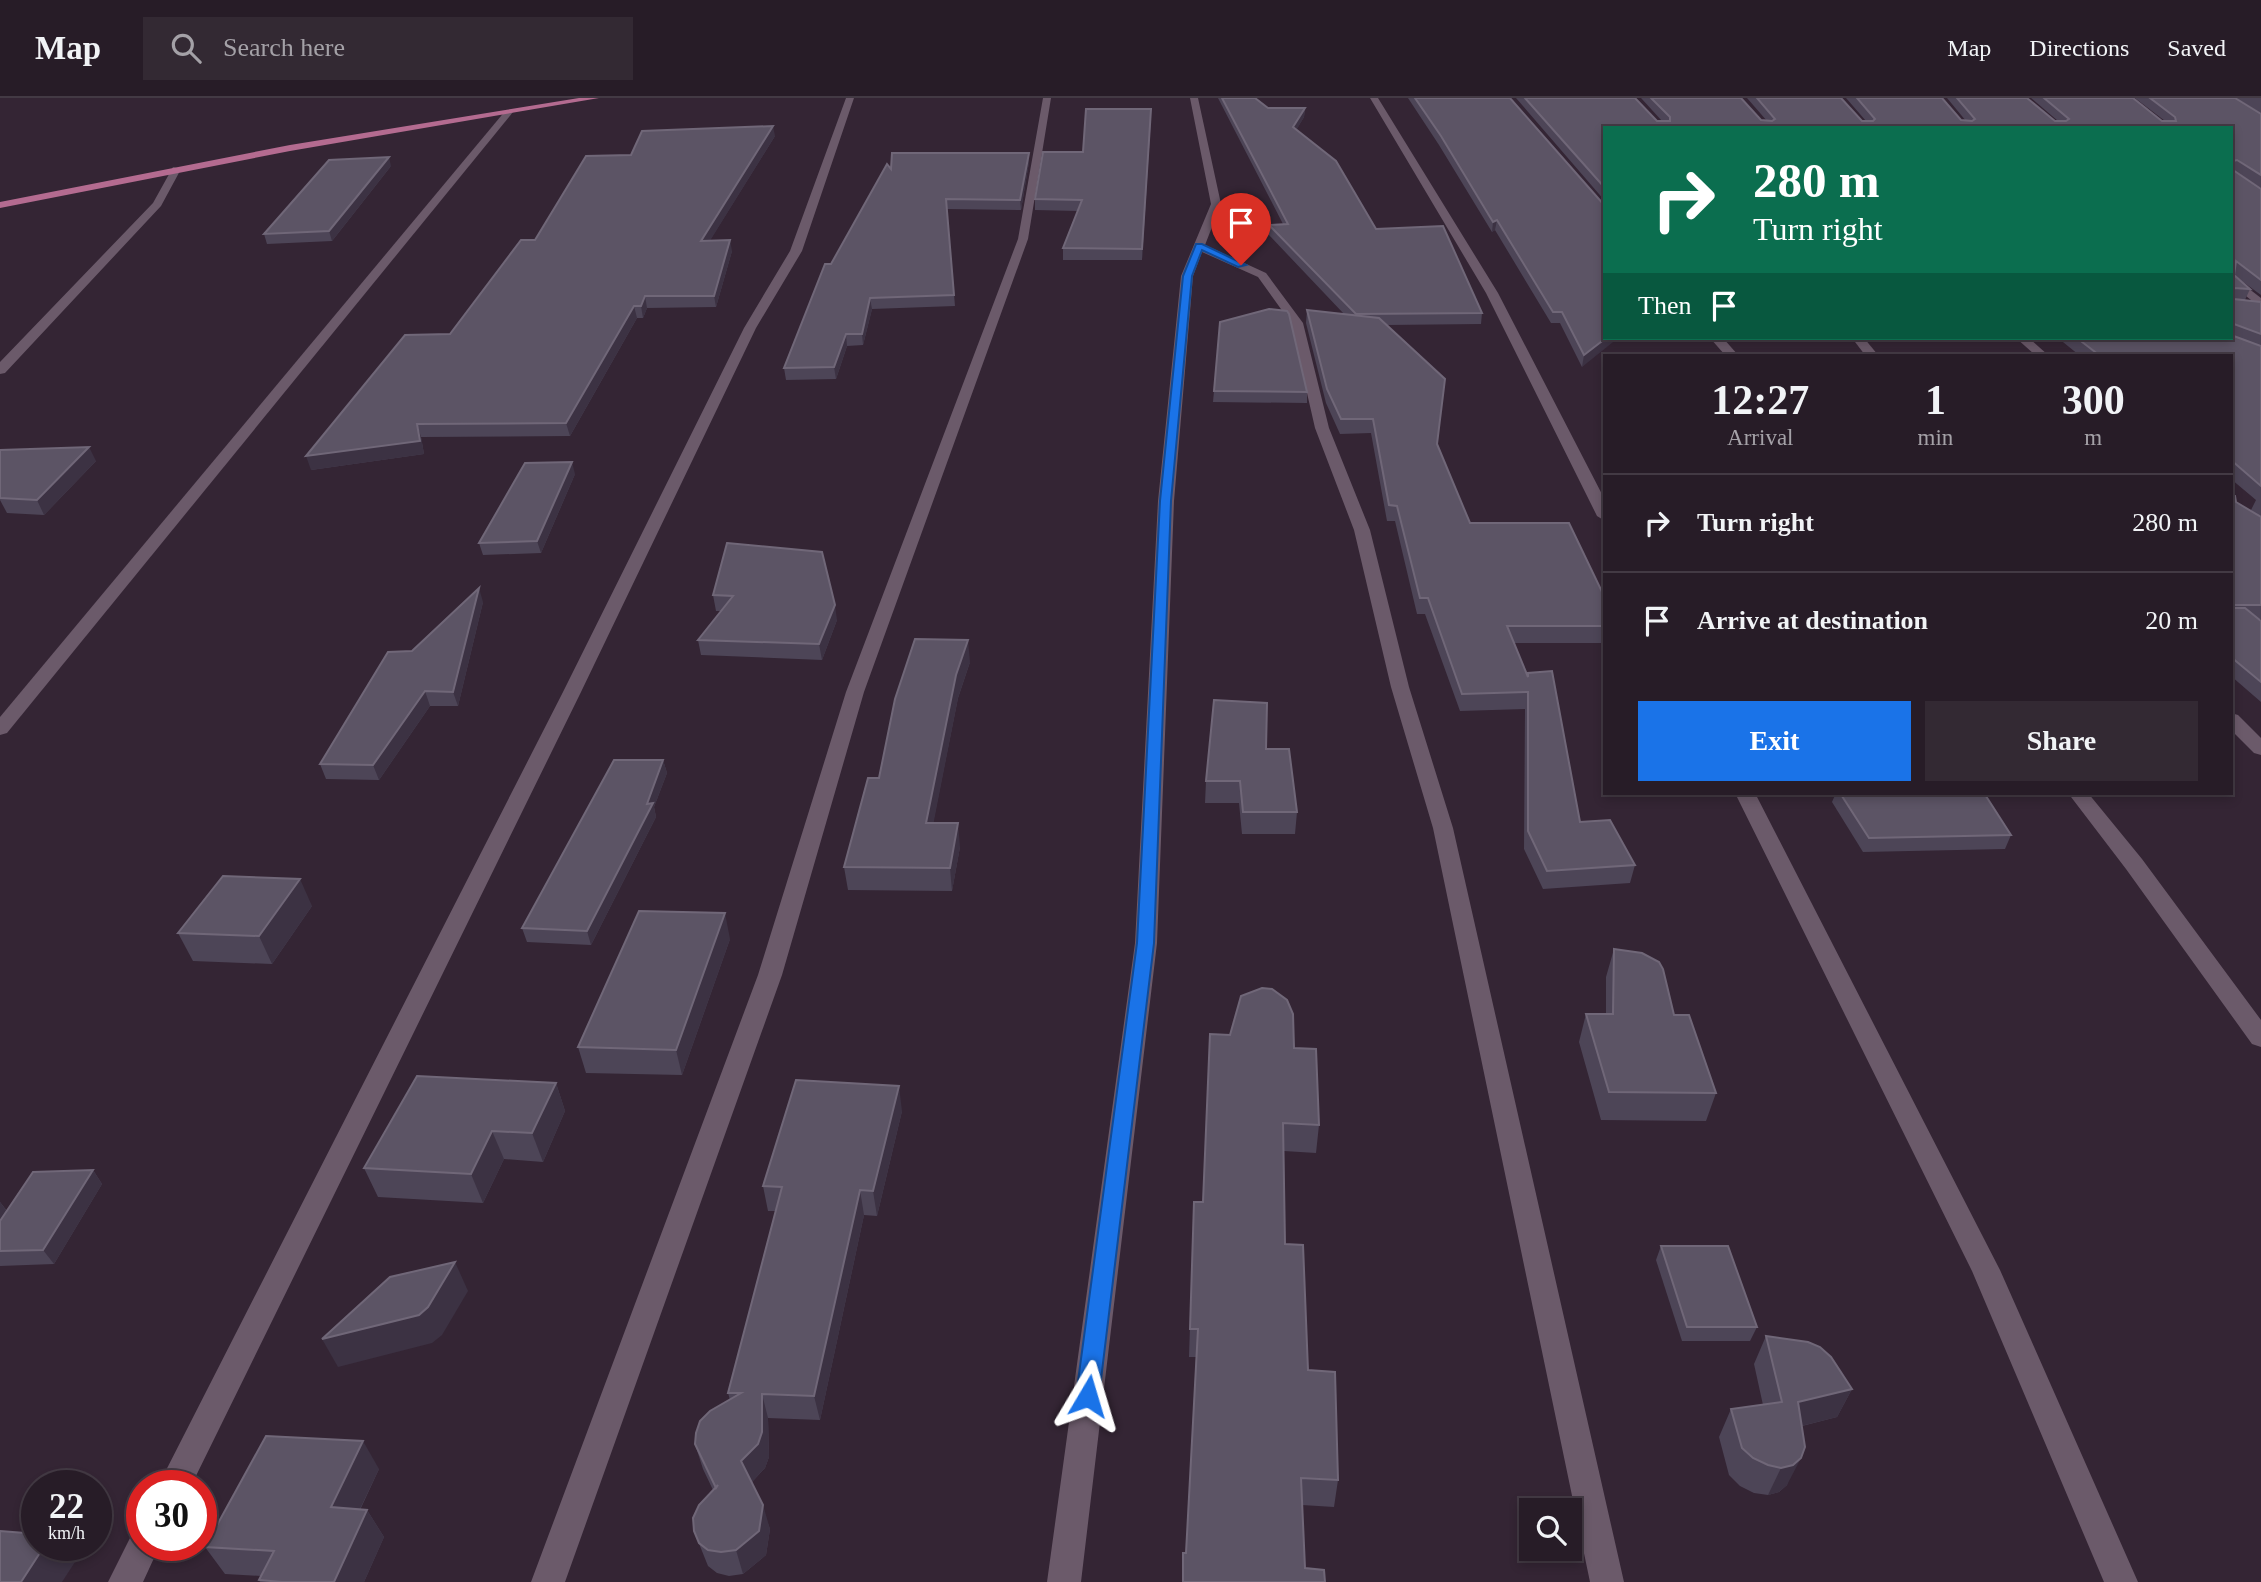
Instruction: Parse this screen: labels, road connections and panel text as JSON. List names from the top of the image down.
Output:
{
  "page": {
    "header": "Map",
    "search": "Search here",
    "nav": ["Map", "Directions", "Saved"],
    "turn": ["280 m", "Turn right"],
    "then": "Then",
    "eta": [
      "12:27",
      "Arrival",
      "1",
      "min",
      "300",
      "m"
    ],
    "list": [
      {
        "name": "Turn right",
        "value": "280 m"
      },
      {
        "name": "Arrive at destination",
        "value": "20 m"
      }
    ],
    "buttons": ["Exit", "Share"],
    "speed": "22 km/h",
    "limit": "30"
  }
}
